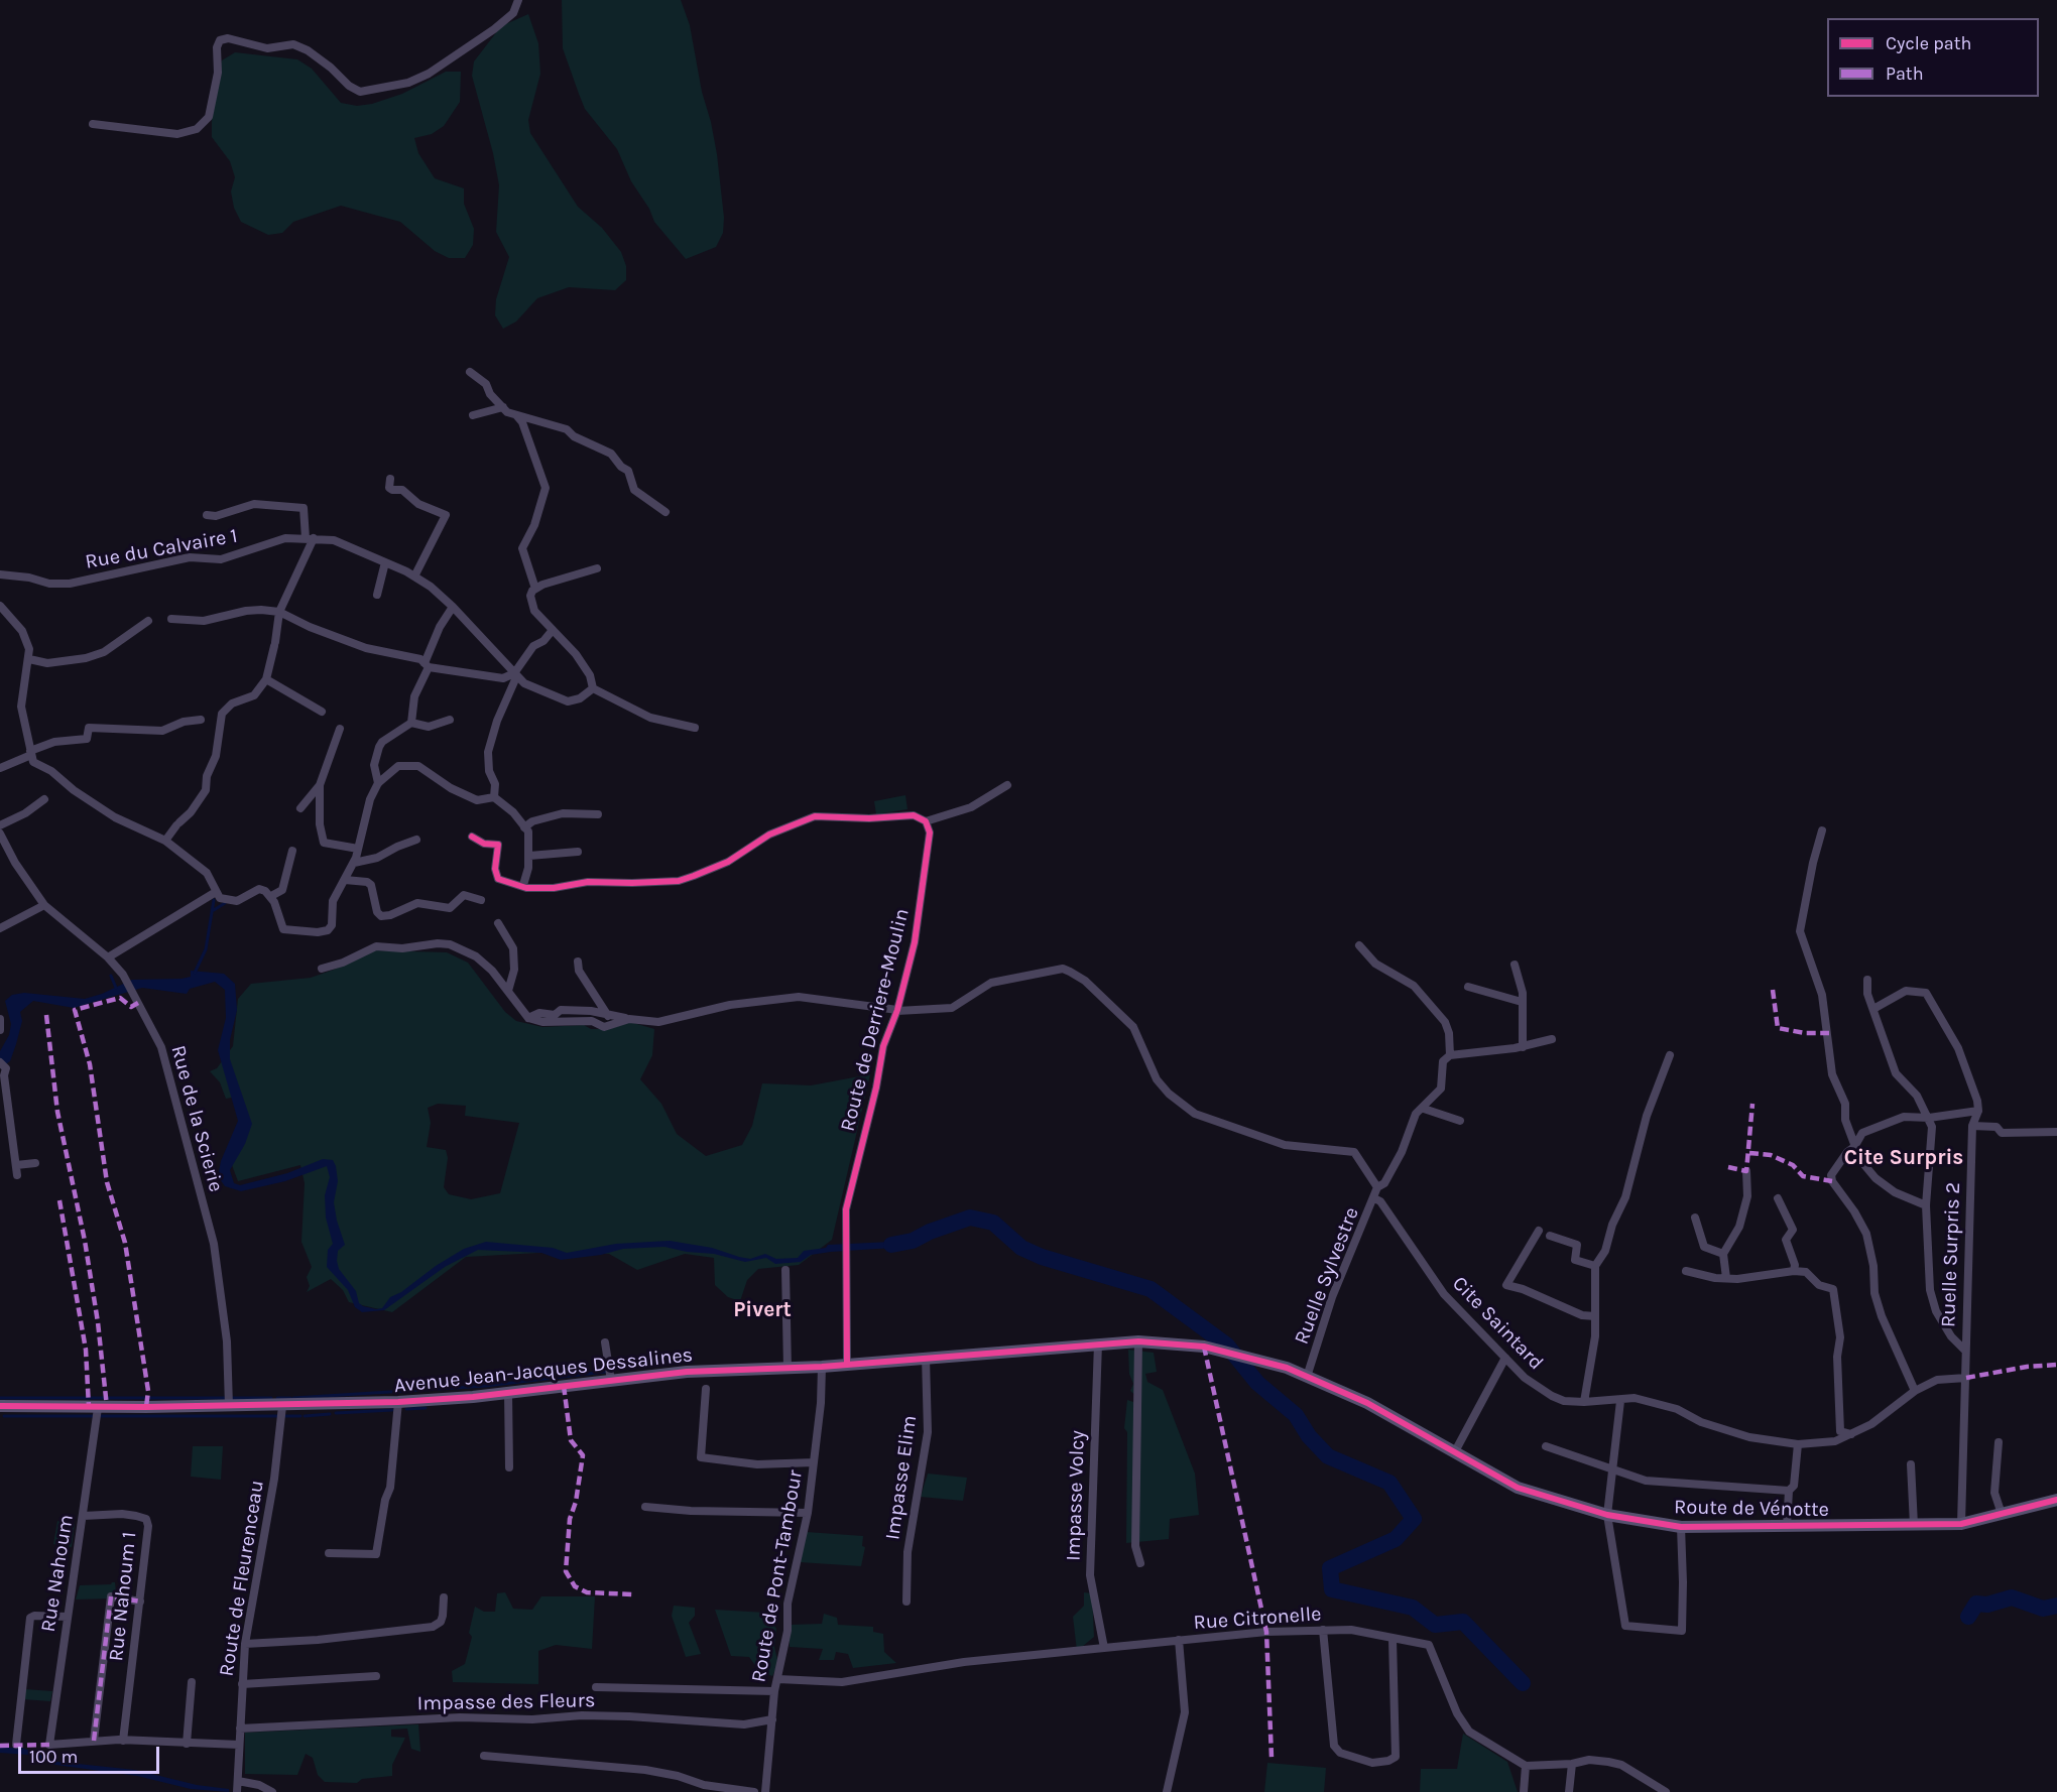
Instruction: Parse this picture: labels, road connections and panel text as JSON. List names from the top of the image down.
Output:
{
  "streets": {
    "street": [
      "Rue du Calvaire 1",
      "Route de Derriere-Moulin",
      "Rue de la Scierie",
      "Ruelle Surpris 2",
      "Ruelle Sylvestre",
      "Cite Saintard",
      "Avenue Jean-Jacques Dessalines",
      "Impasse Elim",
      "Impasse Volcy",
      "Route de Vénotte",
      "Rue Nahoum",
      "Route de Pont-Tambour",
      "Route de Fleurenceau",
      "Rue Nahoum 1",
      "Rue Citronelle",
      "Impasse des Fleurs"
    ]
  },
  "crossings": [
    ["Route de Derriere-Moulin", "Avenue Jean-Jacques Dessalines"],
    ["Rue de la Scierie", "Avenue Jean-Jacques Dessalines"],
    ["Ruelle Surpris 2", "Cite Saintard"],
    ["Ruelle Surpris 2", "Route de Vénotte"],
    ["Ruelle Sylvestre", "Cite Saintard"],
    ["Ruelle Sylvestre", "Route de Vénotte"],
    ["Avenue Jean-Jacques Dessalines", "Impasse Elim"],
    ["Avenue Jean-Jacques Dessalines", "Impasse Volcy"],
    ["Avenue Jean-Jacques Dessalines", "Route de Vénotte"],
    ["Avenue Jean-Jacques Dessalines", "Rue Nahoum"],
    ["Avenue Jean-Jacques Dessalines", "Route de Pont-Tambour"],
    ["Avenue Jean-Jacques Dessalines", "Route de Fleurenceau"],
    ["Impasse Volcy", "Rue Citronelle"],
    ["Rue Nahoum", "Rue Nahoum 1"],
    ["Route de Pont-Tambour", "Rue Citronelle"],
    ["Route de Pont-Tambour", "Impasse des Fleurs"],
    ["Route de Fleurenceau", "Impasse des Fleurs"]
  ],
  "districts": ["Cite Surpris", "Pivert"],
  "legend": ["Cycle path", "Path"],
  "scale_bar": "100 m"
}
